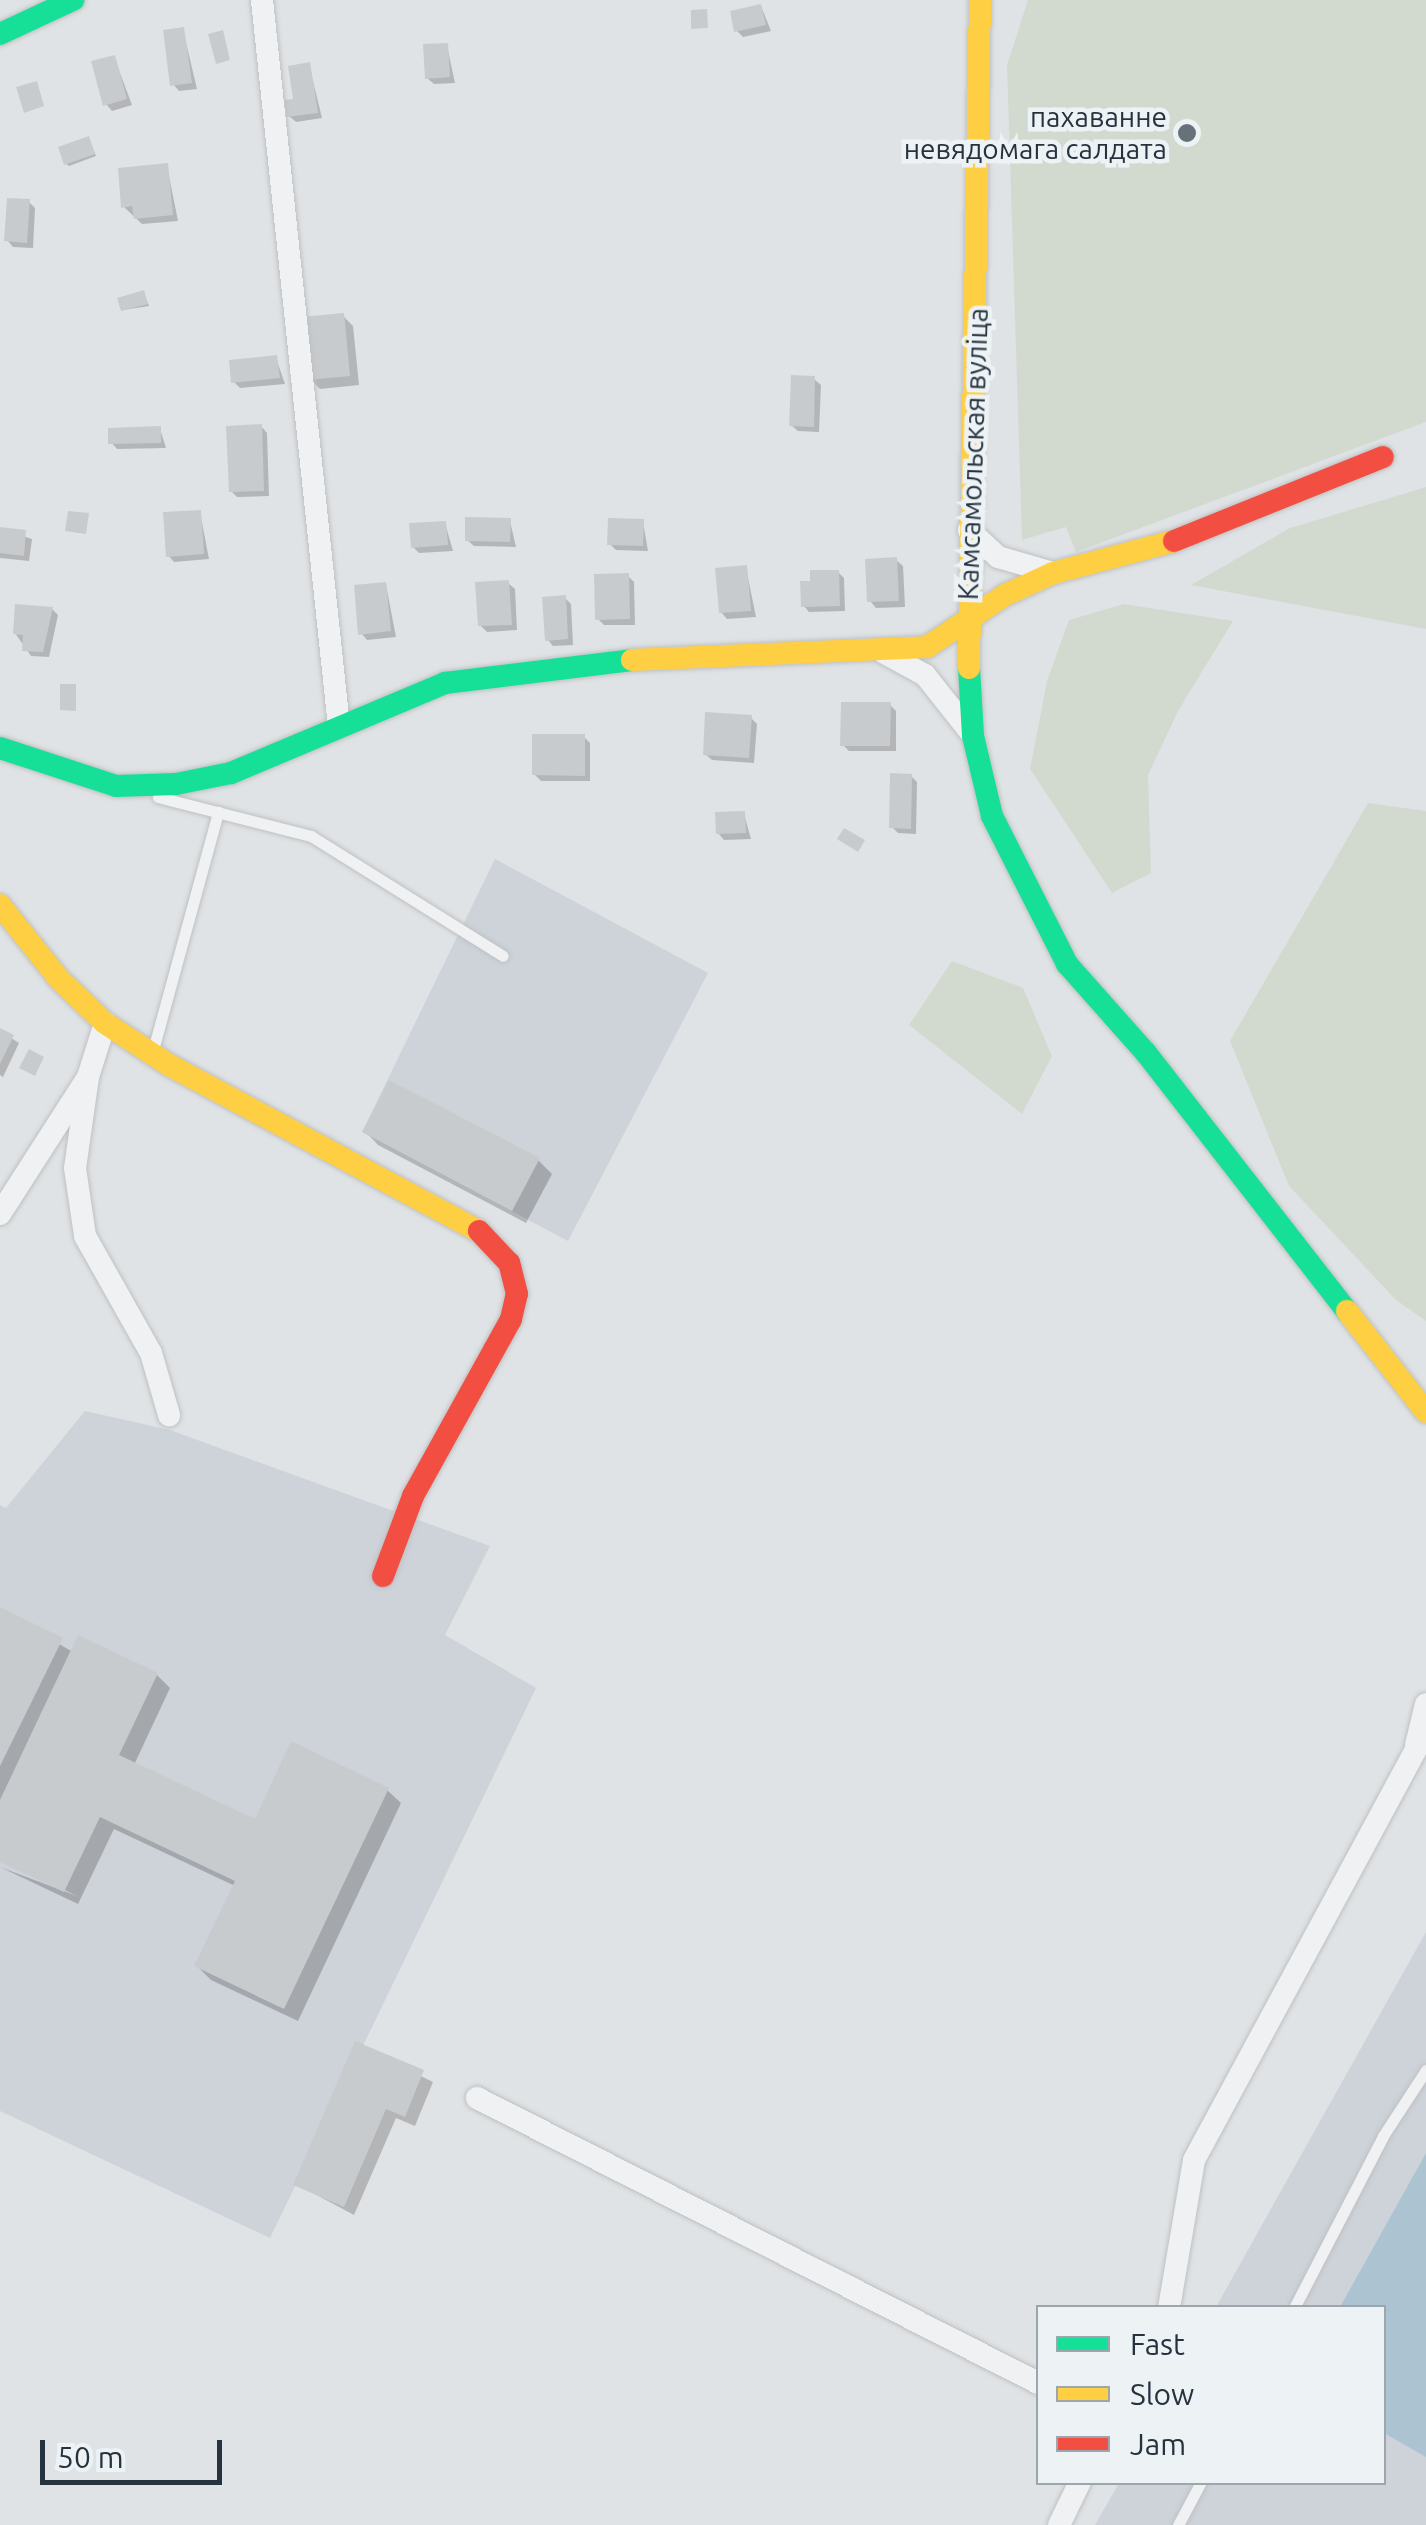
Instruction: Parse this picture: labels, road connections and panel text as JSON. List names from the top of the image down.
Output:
{
  "streets": {
    "street": ["Камсамольская вуліца"]
  },
  "places": ["пахаванне невядомага салдата"],
  "legend": ["Fast", "Slow", "Jam"],
  "scale_bar": "50 m"
}
